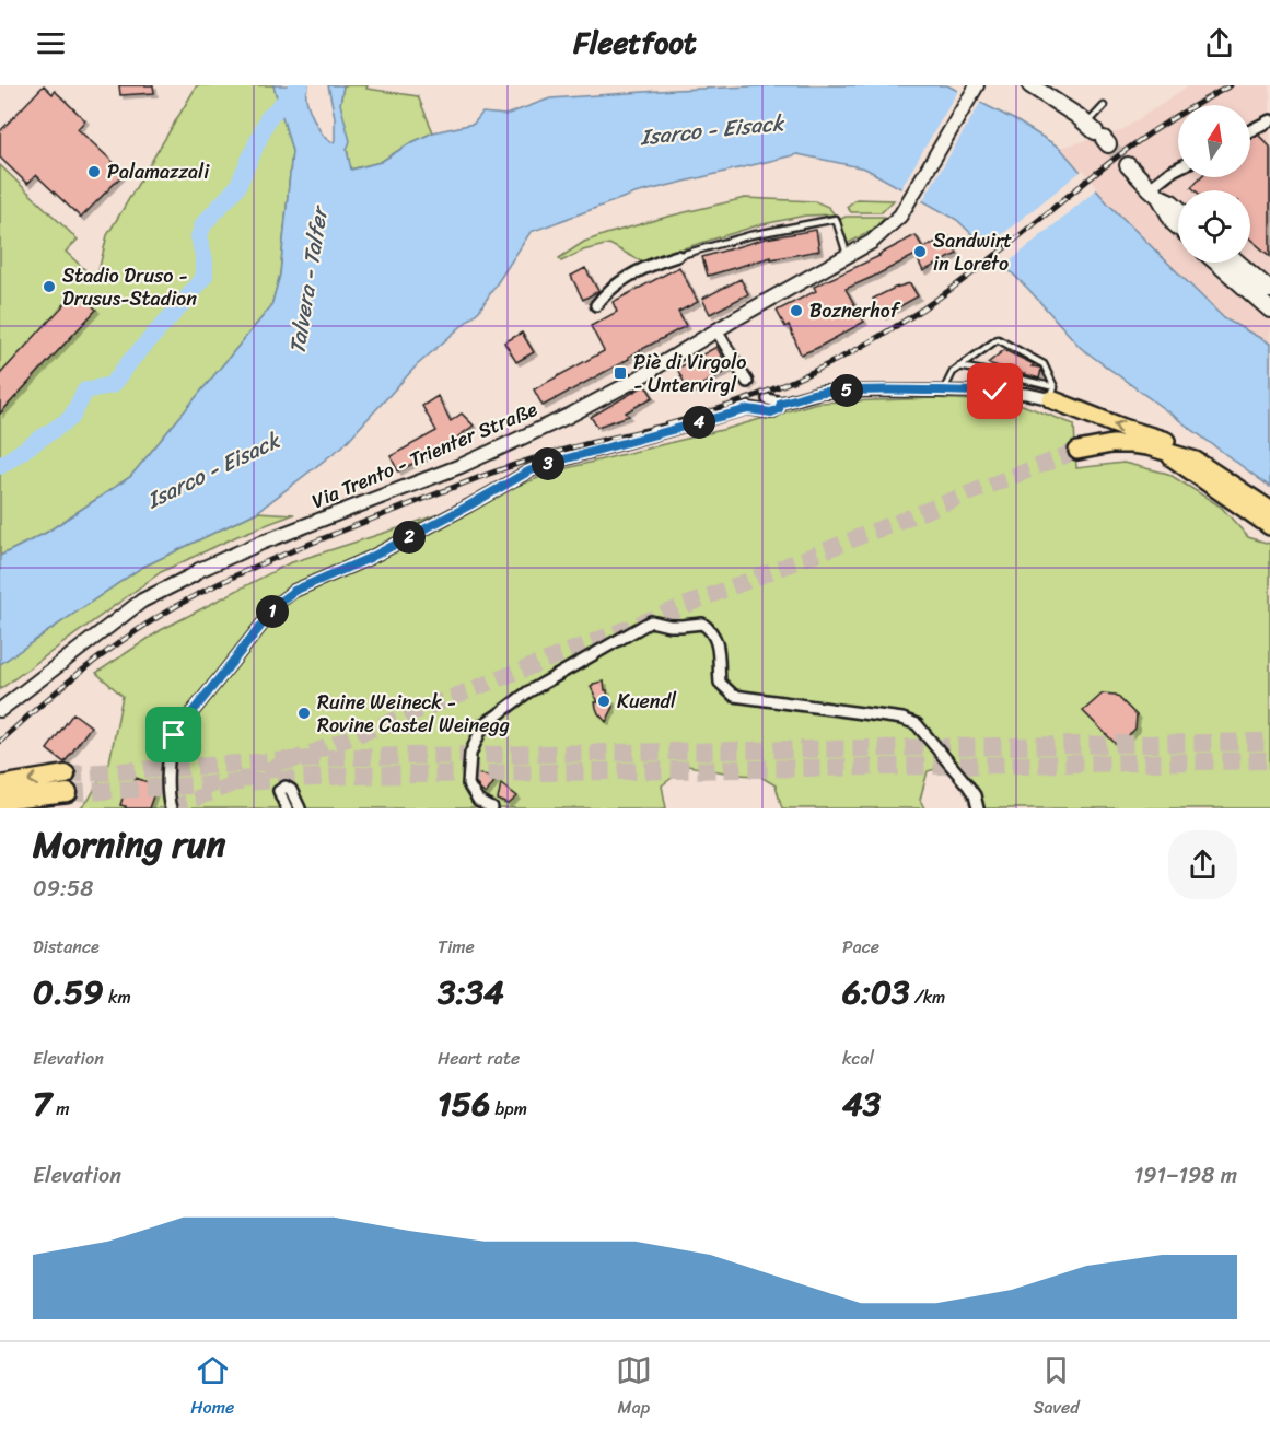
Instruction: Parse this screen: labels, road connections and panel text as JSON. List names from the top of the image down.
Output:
{
  "streets": {
    "street": ["Via Trento - Trienter Straße"]
  },
  "water": ["Isarco - Eisack", "Talvera - Talfer"],
  "places": {
    "other": [
      "Palamazzali",
      "Sandwirt in Loreto",
      "Stadio Druso - Drusus-Stadion",
      "Boznerhof",
      "Kuendl",
      "Ruine Weineck - Rovine Castel Weinegg"
    ],
    "transit": ["Piè di Virgolo - Untervirgl"]
  },
  "north": "top",
  "page": {
    "header": "Fleetfoot",
    "pins": [
      "5",
      "4",
      "3",
      "2",
      "1"
    ],
    "heading": ["Morning run", "09:58"],
    "stats": [
      ["Distance", "0.59 km"],
      ["Time", "3:34"],
      ["Pace", "6:03 /km"],
      ["Elevation", "7 m"],
      ["Heart rate", "156 bpm"],
      ["kcal", "43"]
    ],
    "chart": ["Elevation", "191–198 m"],
    "tabs": ["Home", "Map", "Saved"]
  }
}
